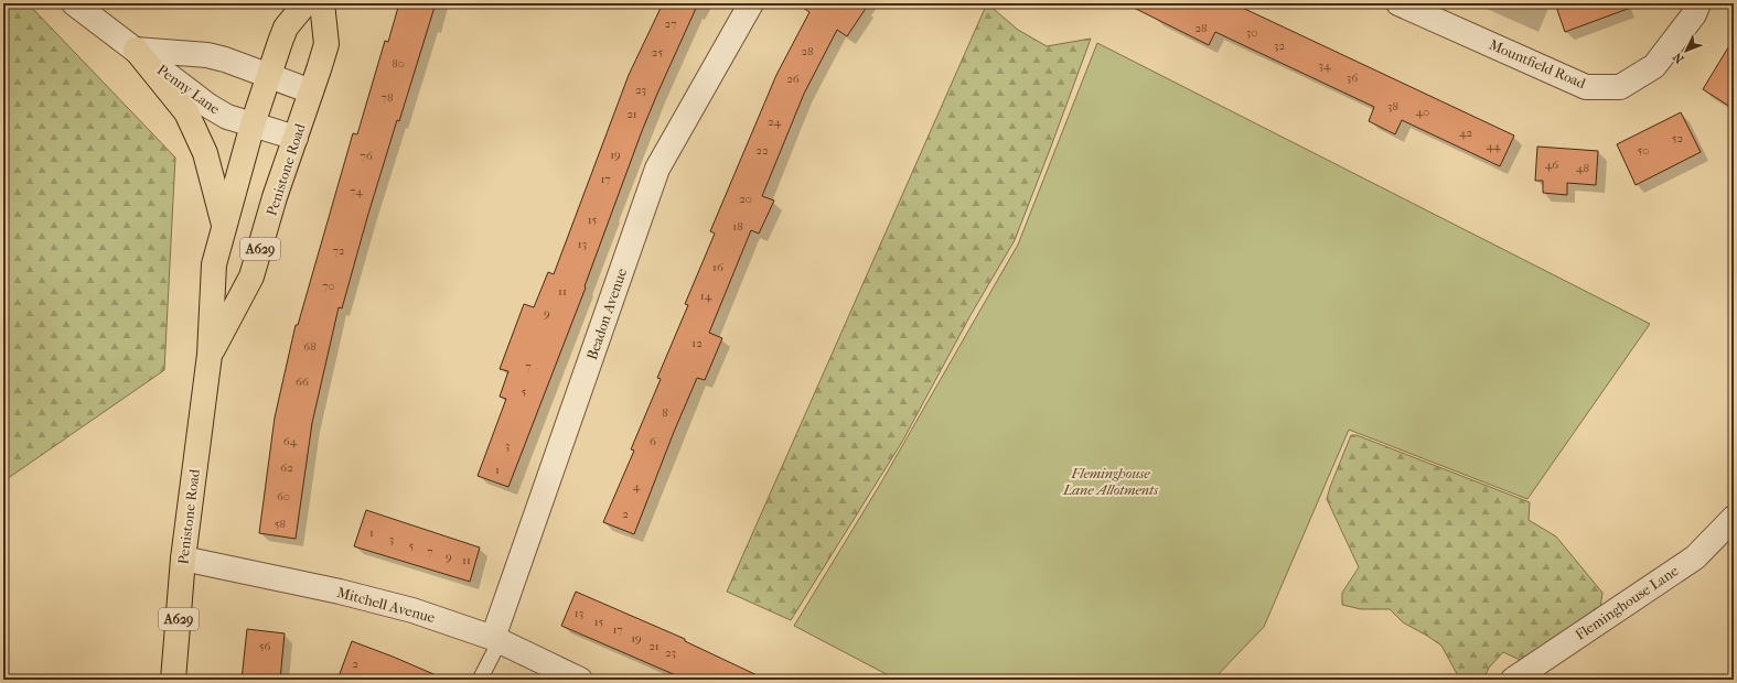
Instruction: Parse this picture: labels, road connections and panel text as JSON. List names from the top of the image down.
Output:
{
  "streets": {
    "highway": ["Penistone Road", "A629"],
    "street": [
      "Mountfield Road",
      "Penny Lane",
      "Beadon Avenue",
      "Fleminghouse Lane",
      "Mitchell Avenue"
    ]
  },
  "crossings": [
    ["Penny Lane", "Penistone Road"],
    ["Penistone Road", "Mitchell Avenue"],
    ["Beadon Avenue", "Mitchell Avenue"]
  ],
  "parks": ["Fleminghouse Lane Allotments"],
  "house_numbers": [
    "27",
    "28",
    "30",
    "32",
    "28",
    "25",
    "80",
    "34",
    "36",
    "26",
    "23",
    "78",
    "38",
    "40",
    "21",
    "24",
    "42",
    "52",
    "44",
    "22",
    "50",
    "19",
    "76",
    "46",
    "48",
    "17",
    "74",
    "20",
    "15",
    "18",
    "13",
    "72",
    "16",
    "70",
    "11",
    "14",
    "9",
    "12",
    "68",
    "7",
    "66",
    "5",
    "8",
    "64",
    "6",
    "3",
    "62",
    "1",
    "4",
    "60",
    "2",
    "58",
    "1",
    "3",
    "5",
    "7",
    "9",
    "11",
    "13",
    "15",
    "17",
    "19",
    "56",
    "21",
    "23",
    "2"
  ],
  "north": "bottom left"
}
